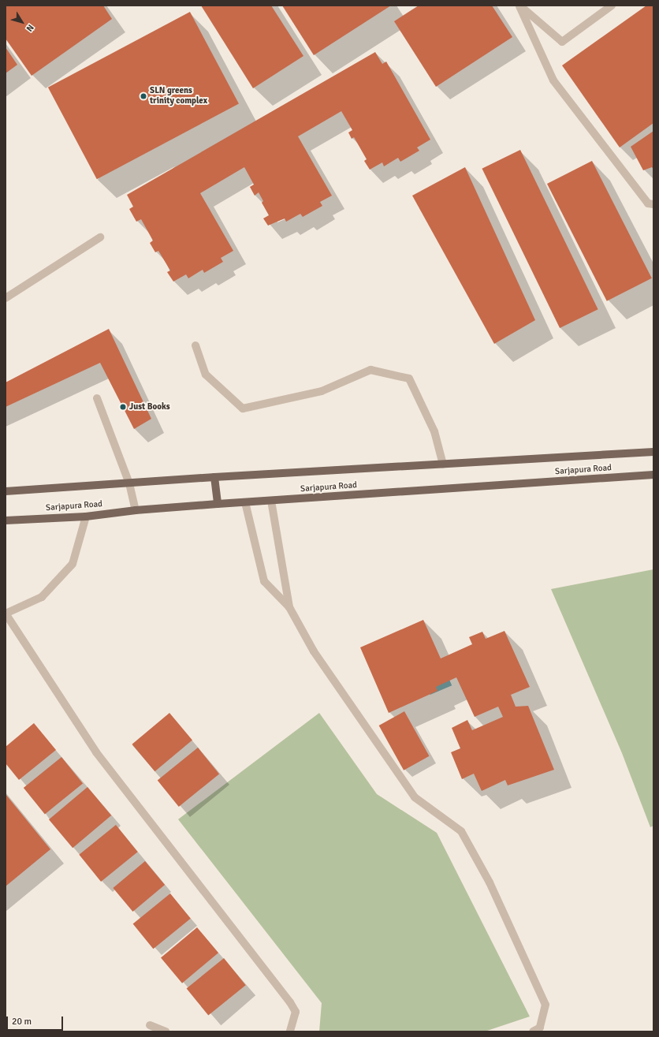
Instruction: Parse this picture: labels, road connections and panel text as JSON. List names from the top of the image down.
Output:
{
  "streets": {
    "main road": ["Sarjapura Road"]
  },
  "places": ["SLN greens trinity complex", "Just Books"],
  "scale_bar": "20 m",
  "north": "bottom right"
}
